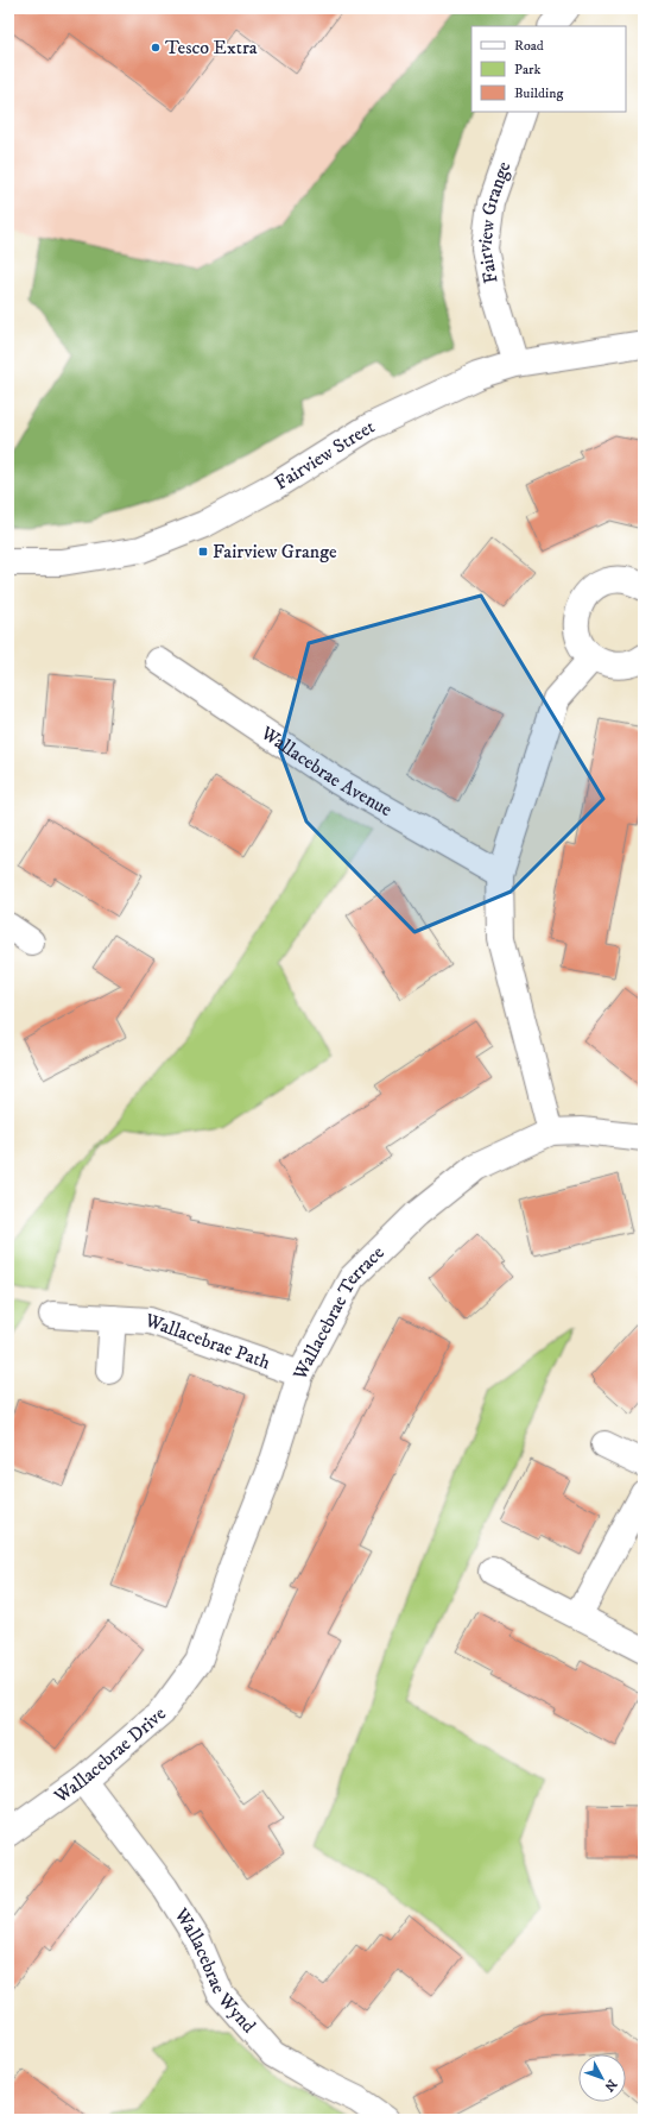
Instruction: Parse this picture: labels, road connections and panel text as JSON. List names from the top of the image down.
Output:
{
  "streets": {
    "street": [
      "Fairview Grange",
      "Fairview Street",
      "Wallacebrae Avenue",
      "Wallacebrae Terrace",
      "Wallacebrae Path",
      "Wallacebrae Drive",
      "Wallacebrae Wynd"
    ]
  },
  "crossings": [
    ["Fairview Grange", "Fairview Street"],
    ["Wallacebrae Terrace", "Wallacebrae Path"],
    ["Wallacebrae Terrace", "Wallacebrae Drive"],
    ["Wallacebrae Drive", "Wallacebrae Wynd"]
  ],
  "places": {
    "other": ["Tesco Extra"],
    "transit": ["Fairview Grange"]
  },
  "legend": ["Road", "Park", "Building"],
  "north": "bottom right"
}
